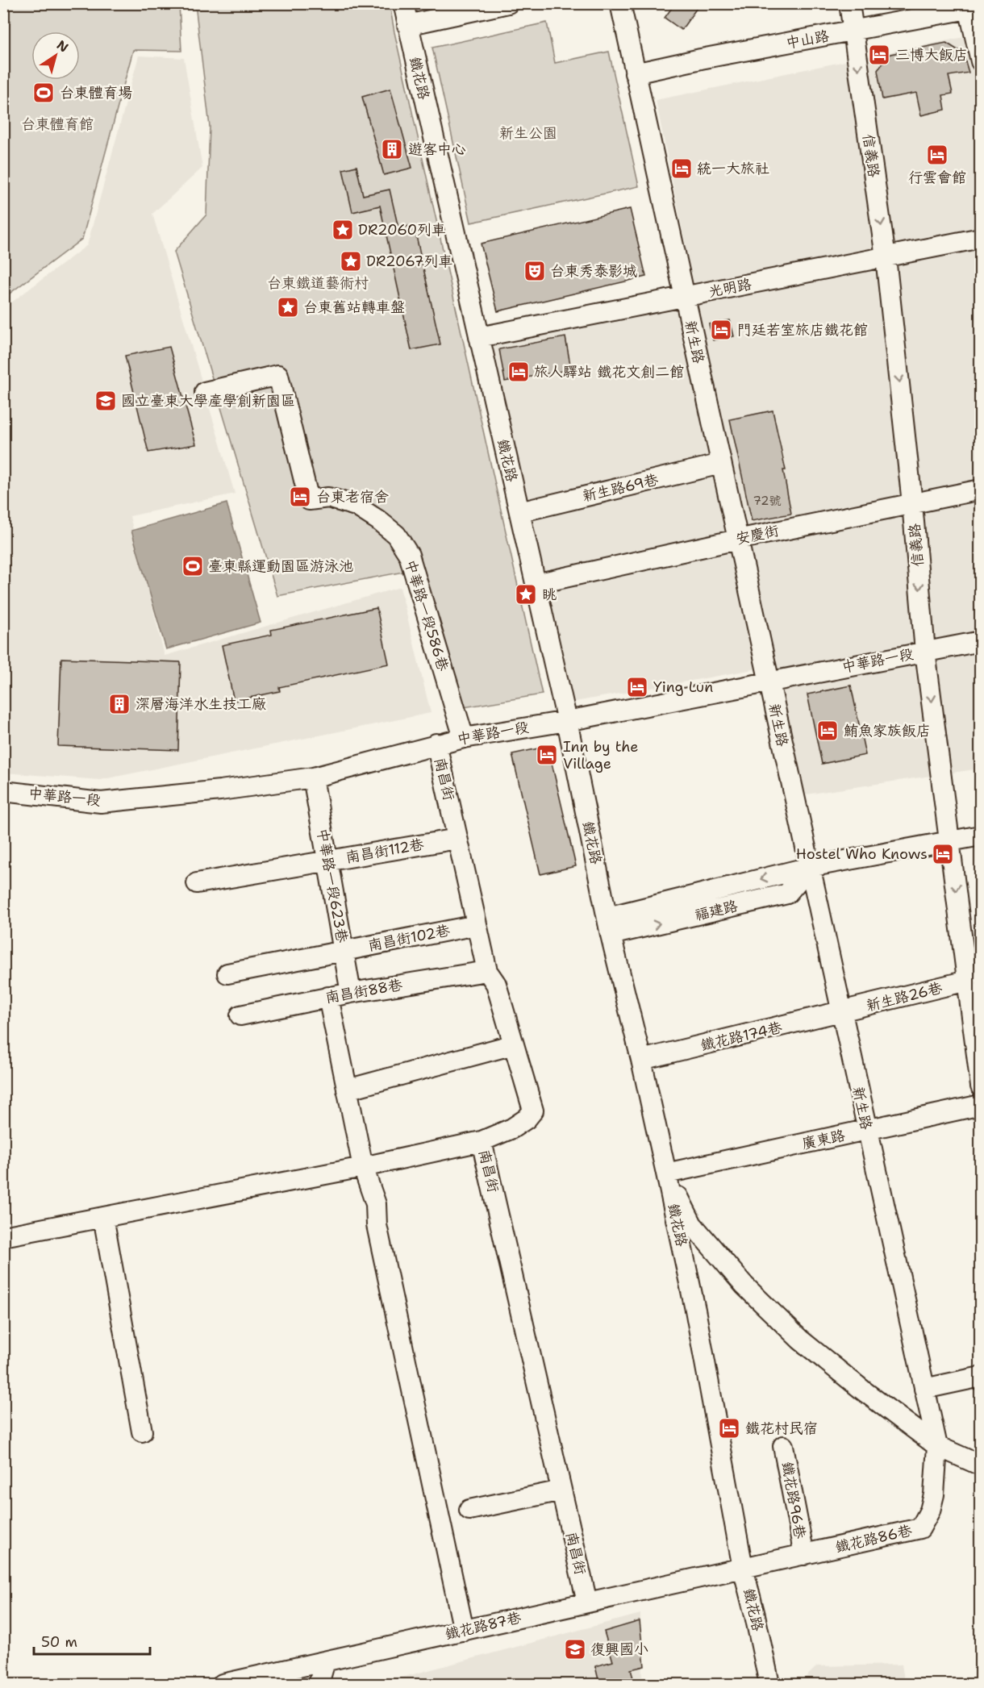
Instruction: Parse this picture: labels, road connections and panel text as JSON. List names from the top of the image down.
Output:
{
  "streets": {
    "street": [
      "中山路",
      "鐵花路",
      "信義路",
      "光明路",
      "新生路",
      "新生路69巷",
      "安慶街",
      "中華路一段586巷",
      "中華路一段",
      "南昌街",
      "南昌街112巷",
      "中華路一段623巷",
      "福建路",
      "南昌街102巷",
      "南昌街88巷",
      "新生路26巷",
      "鐵花路174巷",
      "廣東路",
      "鐵花路96巷",
      "鐵花路86巷",
      "鐵花路87巷"
    ]
  },
  "crossings": [
    ["中山路", "信義路"],
    ["中山路", "新生路"],
    ["鐵花路", "光明路"],
    ["鐵花路", "新生路69巷"],
    ["鐵花路", "安慶街"],
    ["鐵花路", "中華路一段"],
    ["鐵花路", "福建路"],
    ["鐵花路", "鐵花路174巷"],
    ["鐵花路", "廣東路"],
    ["鐵花路", "鐵花路86巷"],
    ["鐵花路", "鐵花路87巷"],
    ["信義路", "光明路"],
    ["信義路", "安慶街"],
    ["信義路", "中華路一段"],
    ["信義路", "新生路26巷"],
    ["光明路", "新生路"],
    ["新生路", "新生路69巷"],
    ["新生路", "安慶街"],
    ["新生路", "中華路一段"],
    ["新生路", "福建路"],
    ["新生路", "新生路26巷"],
    ["新生路", "鐵花路174巷"],
    ["新生路", "廣東路"],
    ["新生路", "鐵花路86巷"],
    ["中華路一段586巷", "中華路一段"],
    ["中華路一段", "南昌街"],
    ["中華路一段", "中華路一段623巷"],
    ["南昌街", "南昌街112巷"],
    ["南昌街", "南昌街102巷"],
    ["南昌街", "南昌街88巷"],
    ["南昌街", "鐵花路87巷"],
    ["南昌街112巷", "中華路一段623巷"],
    ["中華路一段623巷", "南昌街102巷"],
    ["中華路一段623巷", "南昌街88巷"],
    ["新生路26巷", "鐵花路174巷"],
    ["鐵花路96巷", "鐵花路86巷"],
    ["鐵花路86巷", "鐵花路87巷"]
  ],
  "one_way": ["信義路"],
  "parks": ["台東體育館", "新生公園", "台東鐵道藝術村"],
  "places": {
    "hotel": [
      "三博大飯店",
      "行雲會館",
      "統一大旅社",
      "門廷若室旅店鐵花館",
      "旅人驛站 鐵花文創二館",
      "台東老宿舍",
      "Ying Lun",
      "鮪魚家族飯店",
      "Inn by the Village",
      "Hostel Who Knows",
      "鐵花村民宿"
    ],
    "sports": ["台東體育場", "臺東縣運動園區游泳池"],
    "building": ["遊客中心", "深層海洋水生技工廠"],
    "place": [
      "DR2060列車",
      "DR2067列車",
      "台東舊站轉車盤",
      "眺"
    ],
    "theatre": ["台東秀泰影城"],
    "school or university": ["國立臺東大學產學創新園區", "復興國小"]
  },
  "house_numbers": ["72號"],
  "scale_bar": "50 m",
  "north": "top right"
}
